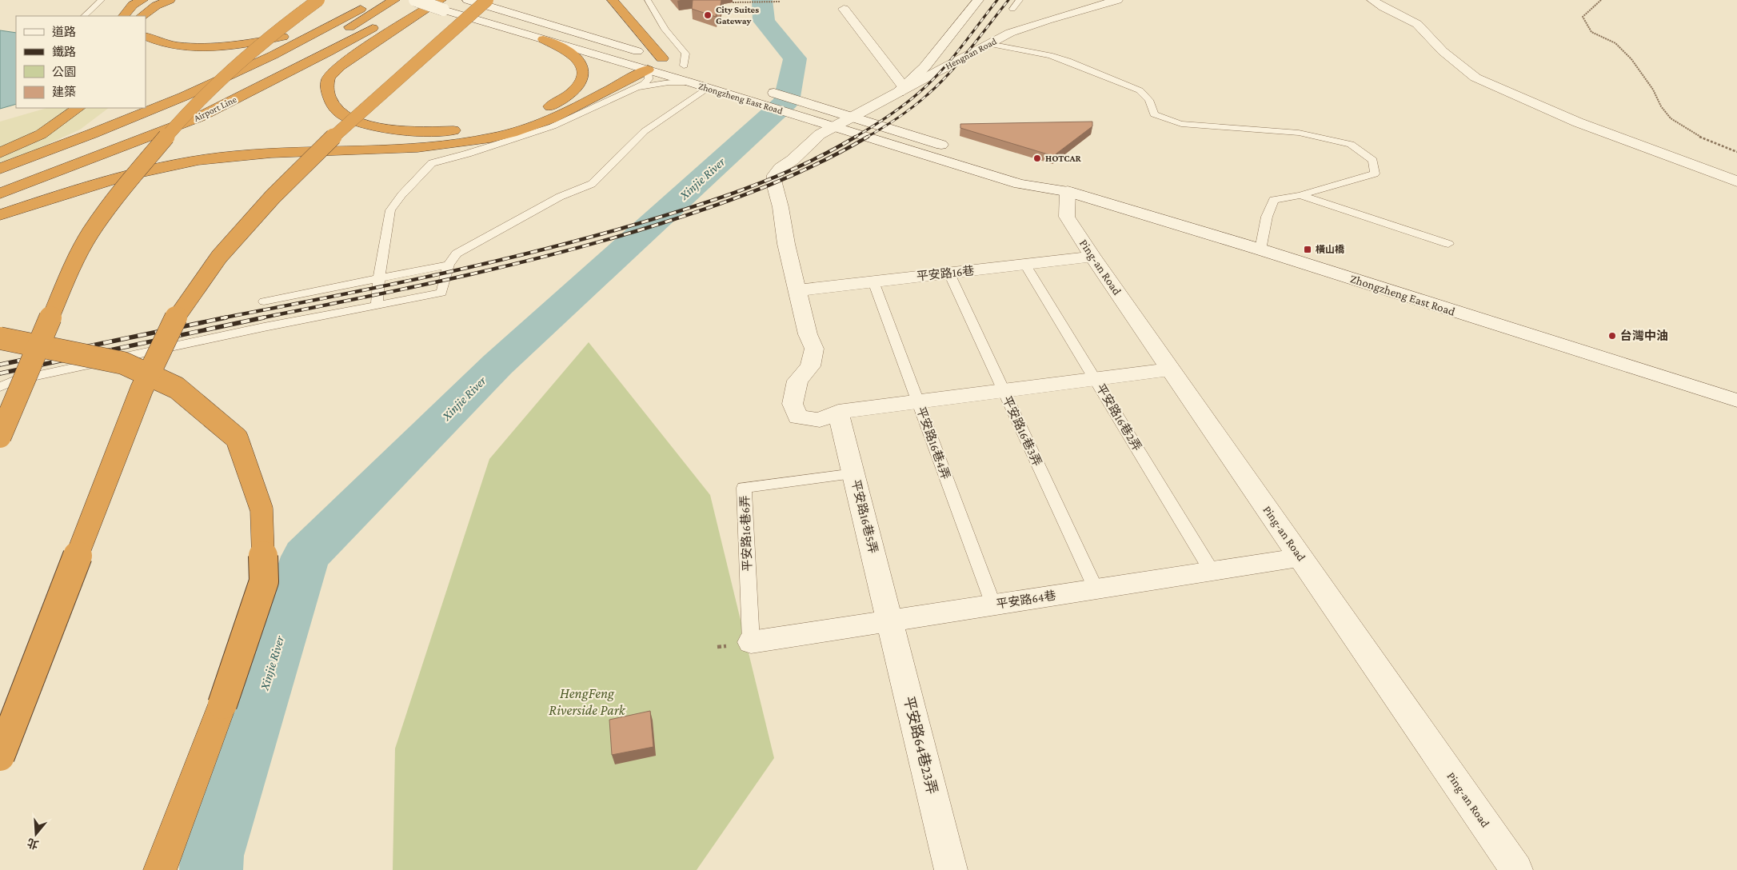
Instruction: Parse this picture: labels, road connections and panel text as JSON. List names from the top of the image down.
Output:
{
  "streets": {
    "highway": ["Airport Line"],
    "street": [
      "Hengnan Road",
      "Zhongzheng East Road",
      "Ping-an Road",
      "平安路16巷",
      "平安路16巷5弄",
      "平安路64巷",
      "平安路64巷23弄"
    ],
    "lane": [
      "平安路16巷2弄",
      "平安路16巷3弄",
      "平安路16巷4弄",
      "平安路16巷6弄"
    ]
  },
  "crossings": [
    ["Hengnan Road", "Zhongzheng East Road"],
    ["Hengnan Road", "平安路16巷"],
    ["Zhongzheng East Road", "Ping-an Road"],
    ["Ping-an Road", "平安路16巷"],
    ["Ping-an Road", "平安路64巷"],
    ["平安路16巷", "平安路16巷2弄"],
    ["平安路16巷", "平安路16巷3弄"],
    ["平安路16巷", "平安路16巷4弄"],
    ["平安路16巷2弄", "平安路64巷"],
    ["平安路16巷3弄", "平安路64巷"],
    ["平安路16巷4弄", "平安路64巷"],
    ["平安路16巷5弄", "平安路16巷6弄"],
    ["平安路16巷5弄", "平安路64巷"],
    ["平安路16巷5弄", "平安路64巷23弄"],
    ["平安路16巷6弄", "平安路64巷"],
    ["平安路64巷", "平安路64巷23弄"]
  ],
  "water": ["Xinjie River"],
  "parks": ["HengFeng Riverside Park"],
  "places": {
    "other": ["City Suites Gateway", "HOTCAR", "台灣中油"],
    "transit": ["橫山橋"]
  },
  "legend": [
    "道路",
    "鐵路",
    "公園",
    "建築"
  ],
  "north": "bottom"
}
